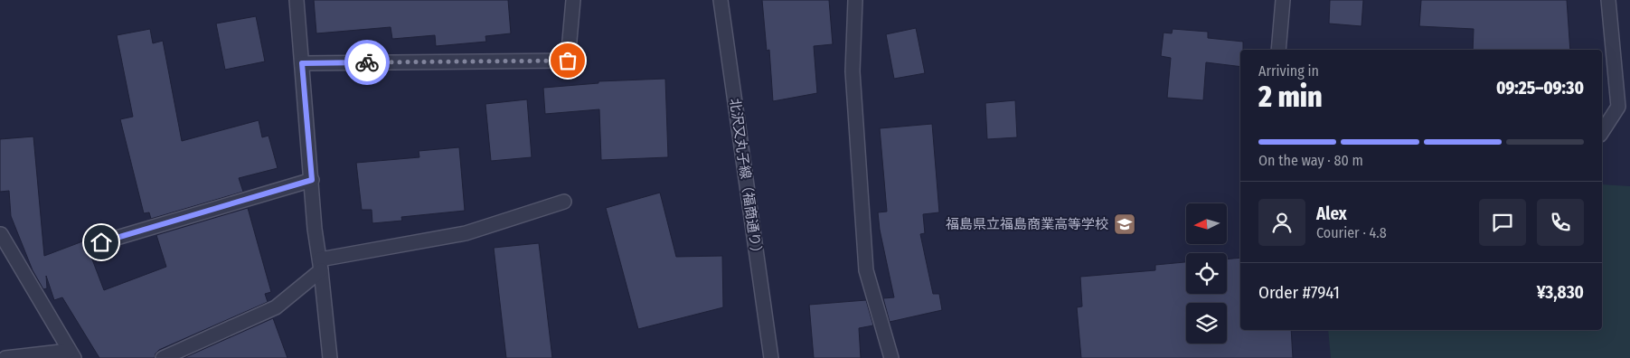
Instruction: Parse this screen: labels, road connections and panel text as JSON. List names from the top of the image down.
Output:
{
  "streets": {
    "street": ["北沢又丸子線（福商通り）"]
  },
  "places": {
    "school or university": ["福島県立福島商業高等学校"]
  },
  "north": "left",
  "page": {
    "heading": ["2 min", "Arriving in", "09:25–09:30"],
    "panel": [
      "Alex",
      "Courier · 4.8",
      "Order #7941",
      "¥3,830"
    ],
    "bar": "On the way · 80 m"
  }
}
